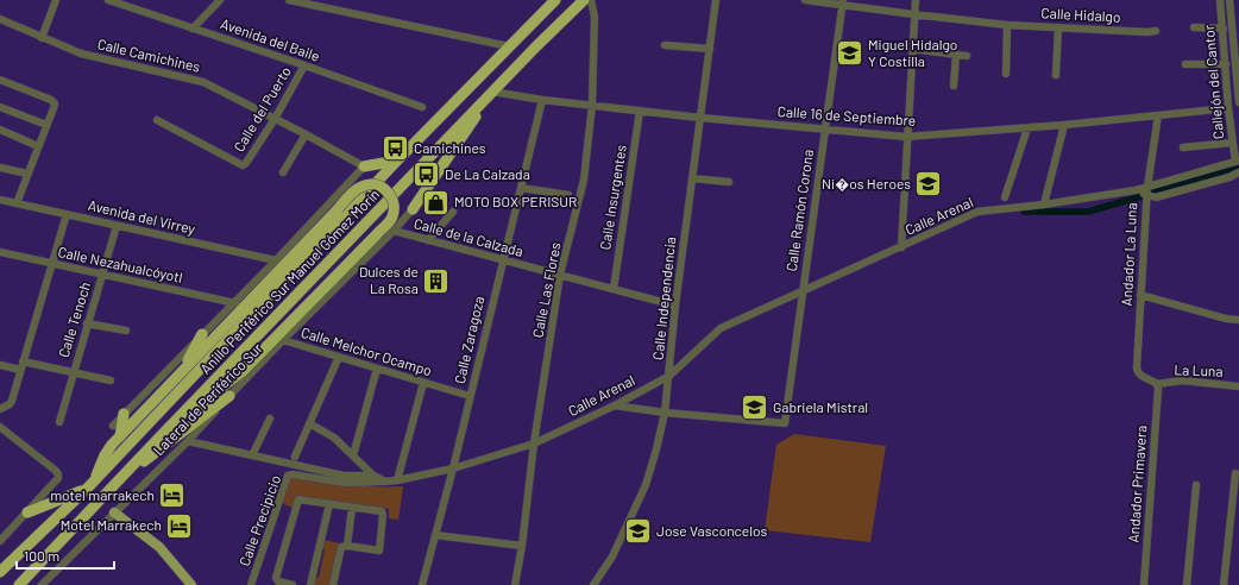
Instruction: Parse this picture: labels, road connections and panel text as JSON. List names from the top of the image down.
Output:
{
  "streets": {
    "highway": ["Anillo Periférico Sur Manuel Gómez Morín"],
    "street": [
      "Calle Hidalgo",
      "Avenida del Baile",
      "Calle Camichines",
      "Callejón del Cantor",
      "Calle del Puerto",
      "Calle 16 de Septiembre",
      "Calle Insurgentes",
      "Calle Ramón Corona",
      "Calle Arenal",
      "Avenida del Virrey",
      "Calle de la Calzada",
      "Andador La Luna",
      "Calle Nezahualcóyotl",
      "Calle Las Flores",
      "Calle Independencia",
      "Calle Tenoch",
      "Calle Zaragoza",
      "Calle Melchor Ocampo",
      "La Luna",
      "Lateral de Periférico Sur",
      "Andador Primavera",
      "Calle Precipicio"
    ]
  },
  "crossings": [
    ["Calle Hidalgo", "Calle Ramón Corona"],
    ["Avenida del Baile", "Calle del Puerto"],
    ["Calle Camichines", "Calle del Puerto"],
    ["Callejón del Cantor", "Calle 16 de Septiembre"],
    ["Callejón del Cantor", "Calle Arenal"],
    ["Calle 16 de Septiembre", "Calle Insurgentes"],
    ["Calle 16 de Septiembre", "Calle Ramón Corona"],
    ["Calle 16 de Septiembre", "Andador La Luna"],
    ["Calle 16 de Septiembre", "Anillo Periférico Sur Manuel Gómez Morín"],
    ["Calle 16 de Septiembre", "Calle Las Flores"],
    ["Calle 16 de Septiembre", "Calle Independencia"],
    ["Calle 16 de Septiembre", "Calle Zaragoza"],
    ["Calle Insurgentes", "Calle de la Calzada"],
    ["Calle Ramón Corona", "Calle Arenal"],
    ["Calle Ramón Corona", "Calle Independencia"],
    ["Calle Arenal", "Andador La Luna"],
    ["Calle Arenal", "Calle Las Flores"],
    ["Calle Arenal", "Calle Independencia"],
    ["Calle Arenal", "Calle Zaragoza"],
    ["Calle Arenal", "Calle Precipicio"],
    ["Avenida del Virrey", "Calle Tenoch"],
    ["Calle de la Calzada", "Calle Las Flores"],
    ["Calle de la Calzada", "Calle Independencia"],
    ["Calle de la Calzada", "Calle Zaragoza"],
    ["Calle de la Calzada", "Lateral de Periférico Sur"],
    ["Andador La Luna", "La Luna"],
    ["Andador La Luna", "Andador Primavera"],
    ["Calle Nezahualcóyotl", "Calle Tenoch"],
    ["Calle Zaragoza", "Calle Melchor Ocampo"],
    ["Calle Melchor Ocampo", "Lateral de Periférico Sur"],
    ["La Luna", "Andador Primavera"]
  ],
  "places": {
    "school or university": [
      "Miguel Hidalgo Y Costilla",
      "Ni�os Heroes",
      "Gabriela Mistral",
      "Jose Vasconcelos"
    ],
    "bus stop": ["Camichines", "De La Calzada"],
    "shop": ["MOTO BOX PERISUR"],
    "building": ["Dulces de La Rosa"],
    "hotel": ["motel marrakech", "Motel Marrakech"]
  },
  "scale_bar": "100 m"
}
